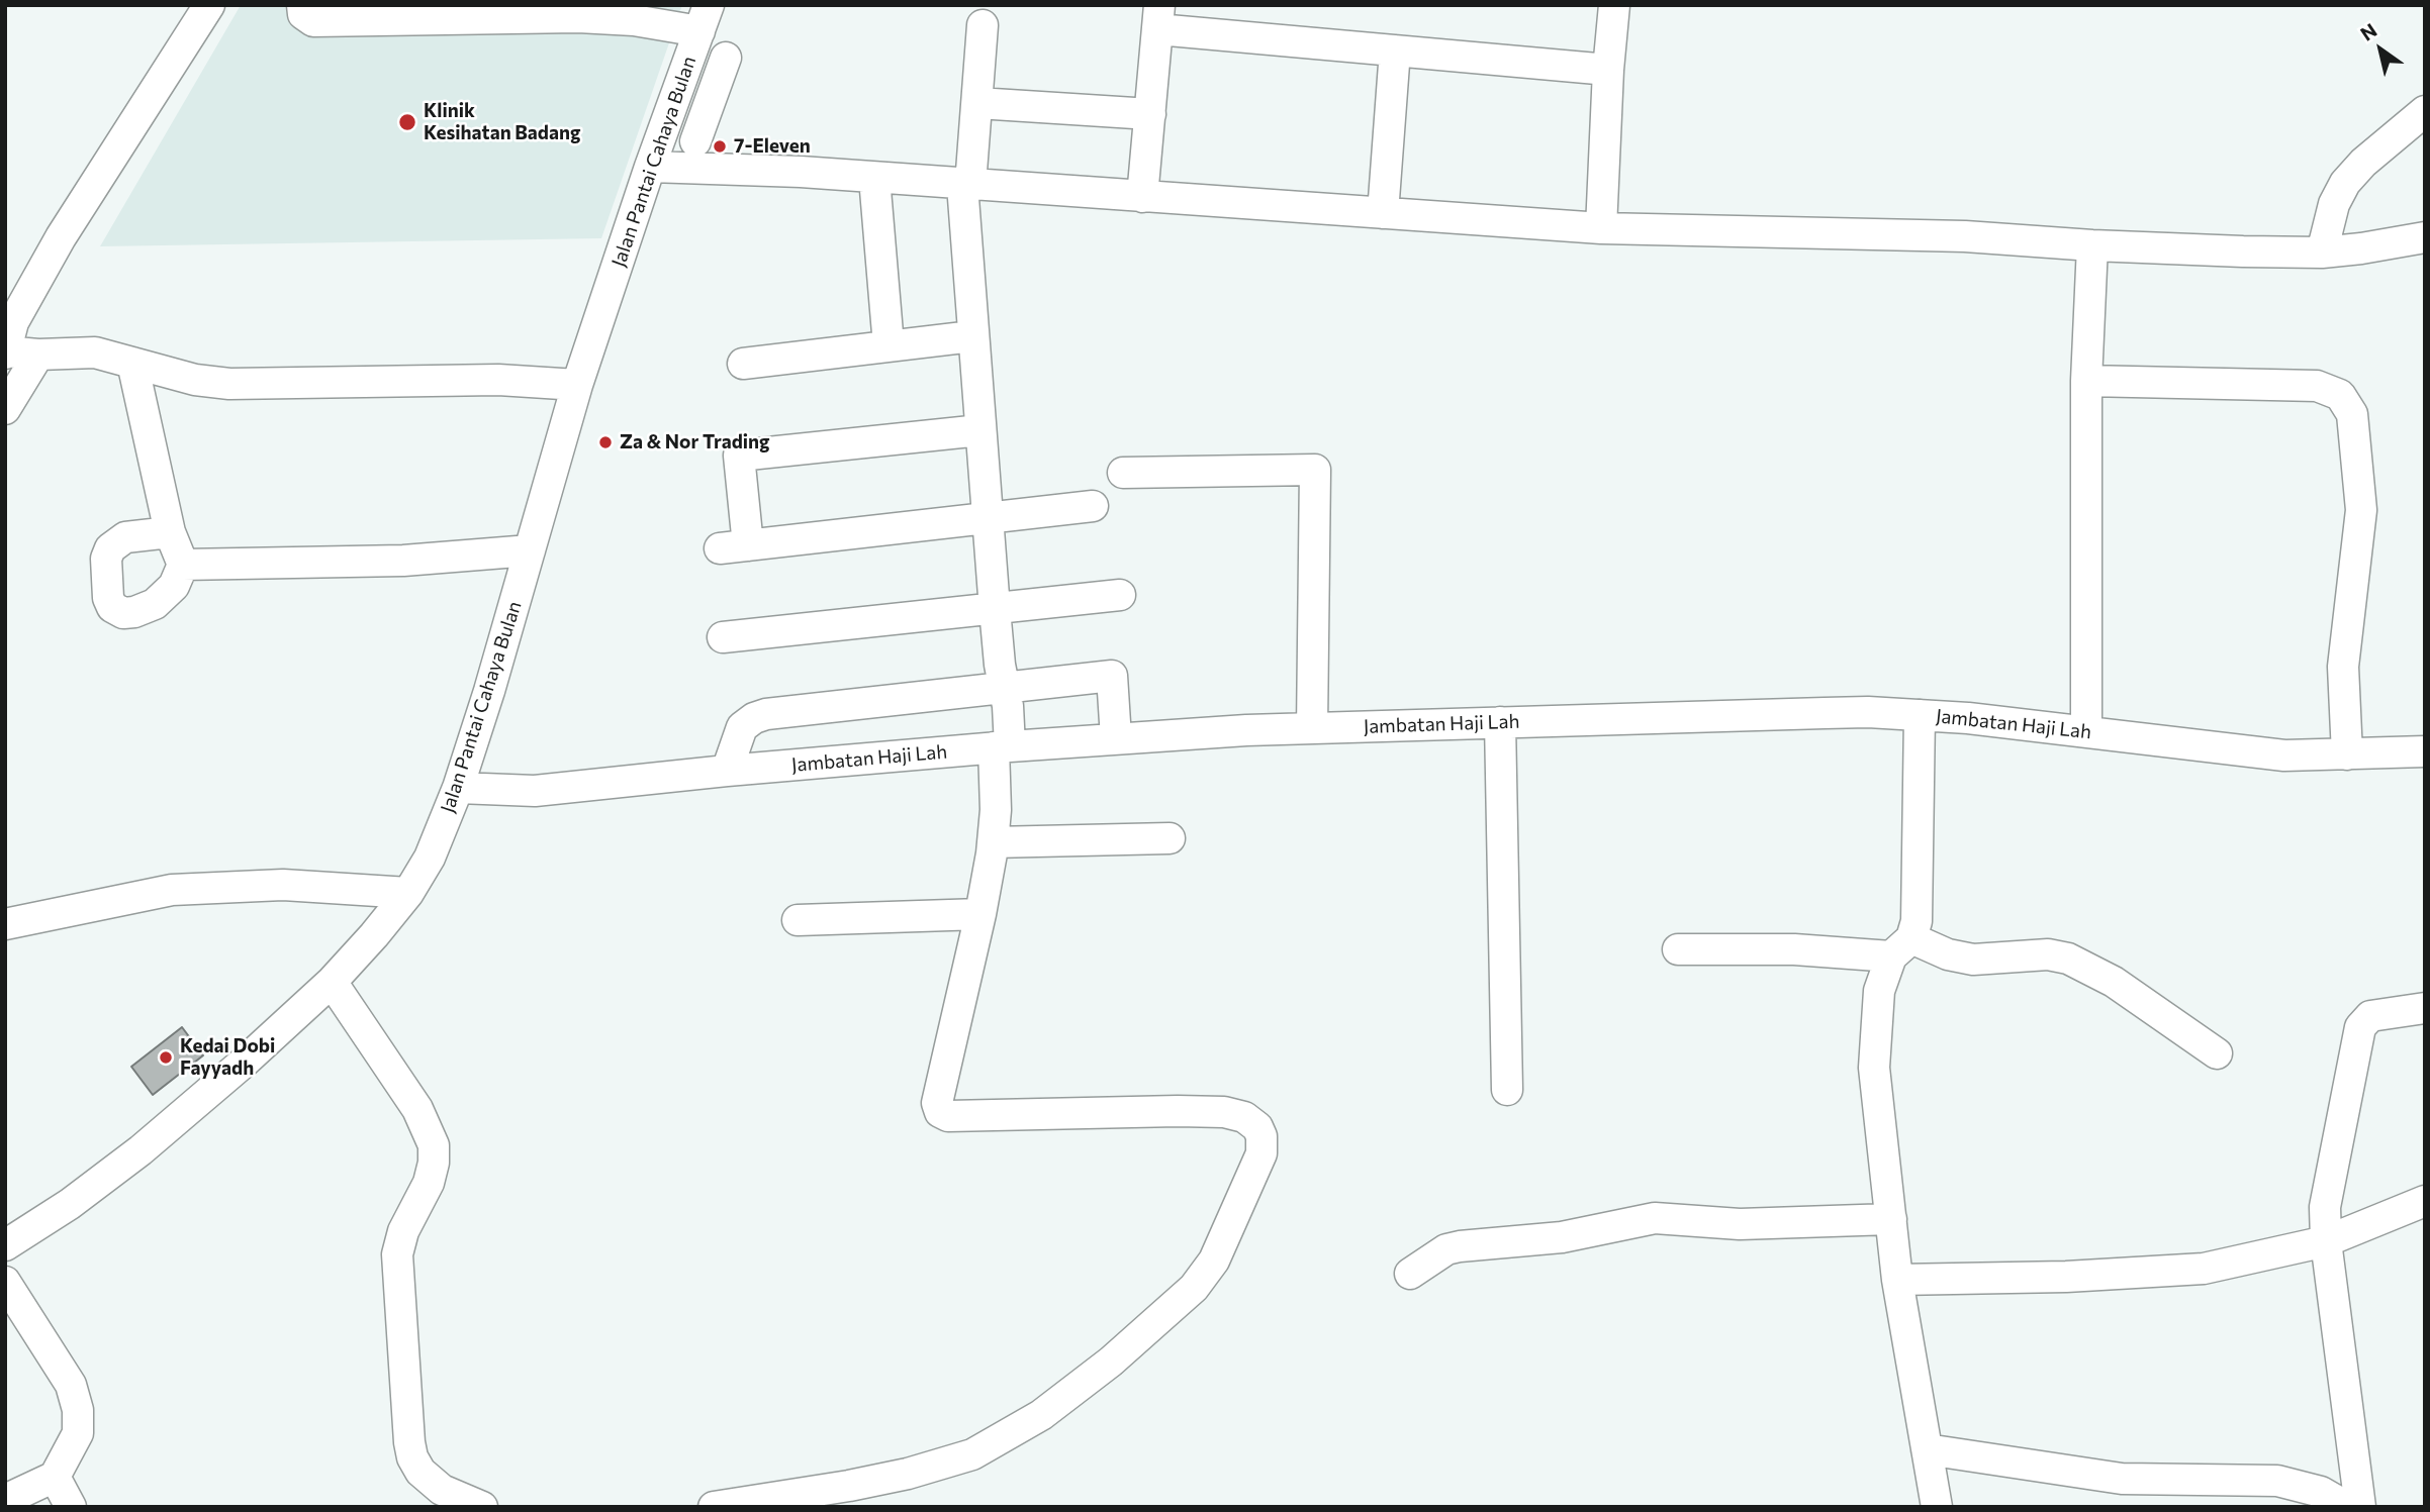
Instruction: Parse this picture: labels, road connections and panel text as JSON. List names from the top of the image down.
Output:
{
  "streets": {
    "street": ["Jalan Pantai Cahaya Bulan", "Jambatan Haji Lah"]
  },
  "crossings": [
    ["Jalan Pantai Cahaya Bulan", "Jambatan Haji Lah"]
  ],
  "places": [
    "Klinik Kesihatan Badang",
    "7-Eleven",
    "Za & Nor Trading",
    "Kedai Dobi Fayyadh"
  ],
  "north": "top left"
}
